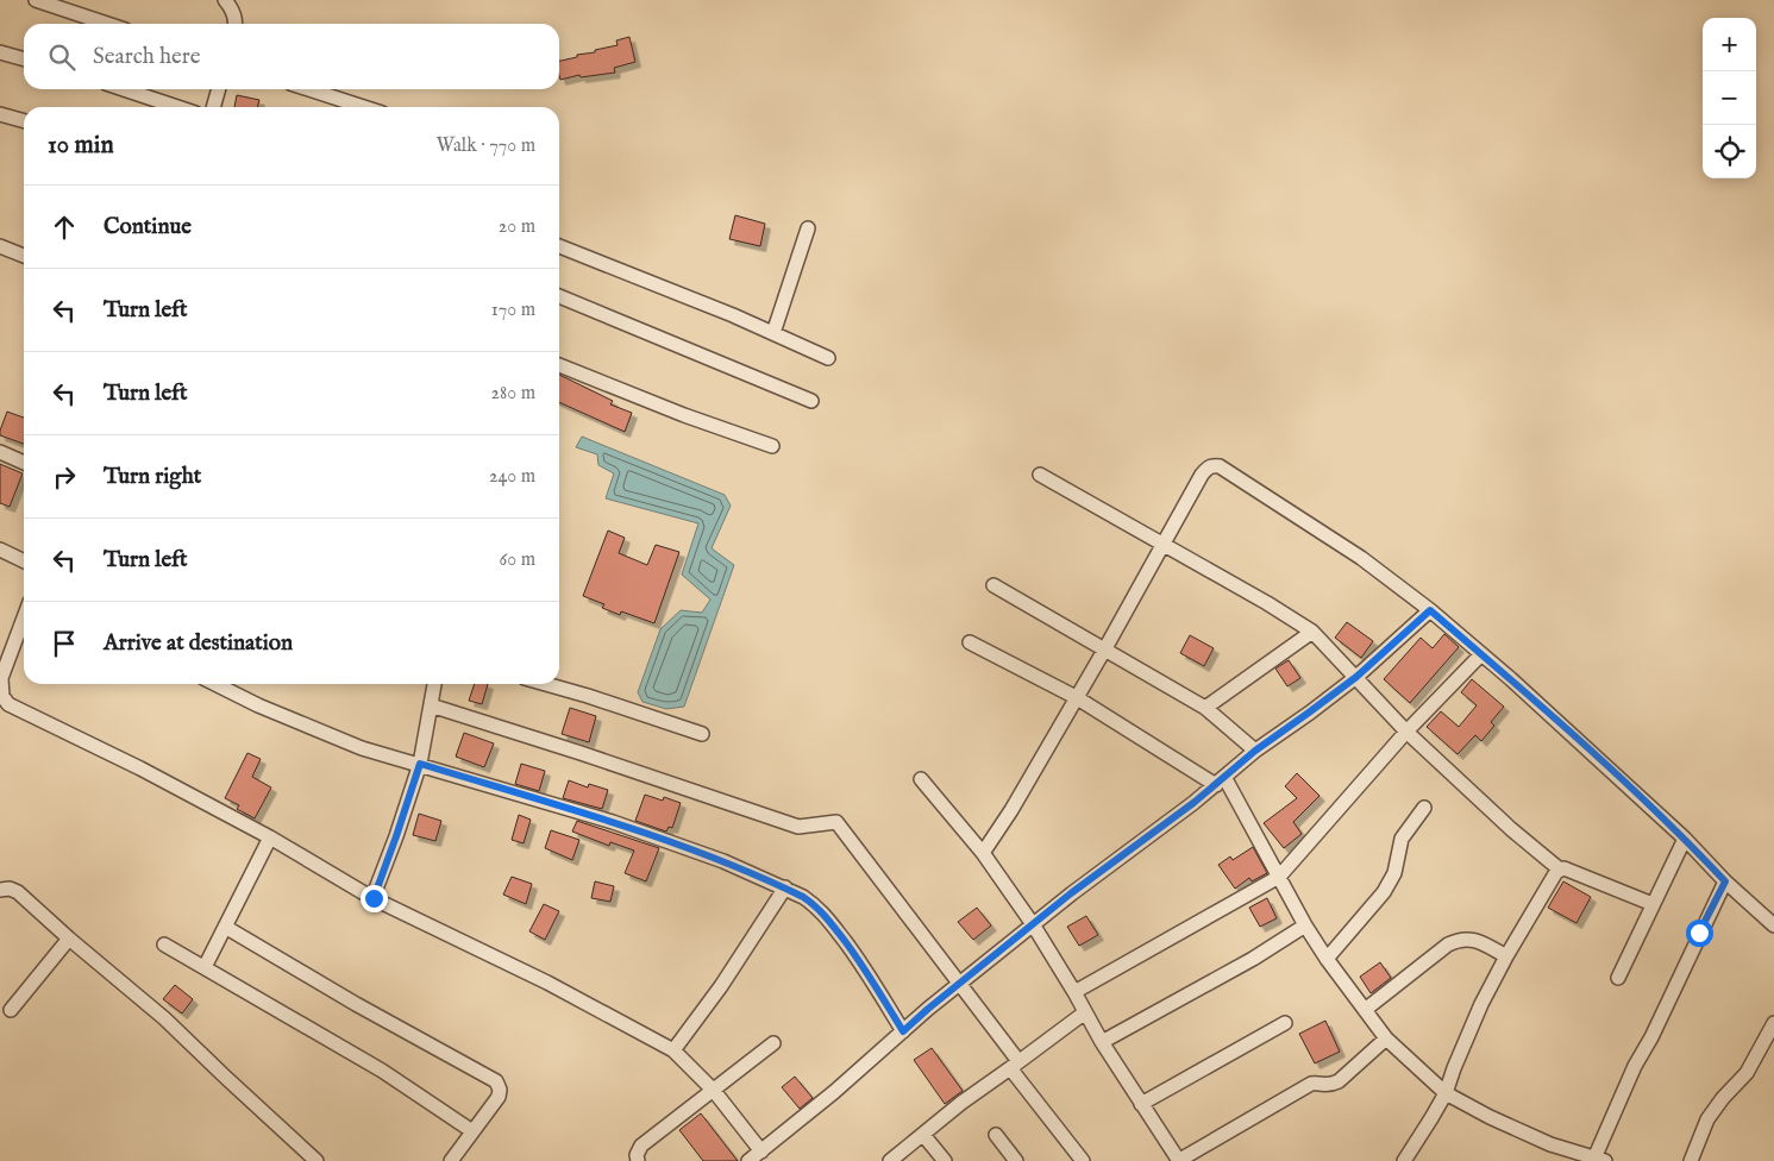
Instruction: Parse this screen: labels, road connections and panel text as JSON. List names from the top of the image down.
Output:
{
  "page": {
    "map_buttons": ["+", "−"],
    "search": "Search here",
    "heading": ["10 min", "Walk · 770 m"],
    "list": [
      ["Continue", "20 m"],
      ["Turn left", "170 m"],
      ["Turn left", "280 m"],
      ["Turn right", "240 m"],
      ["Turn left", "60 m"],
      "Arrive at destination"
    ]
  }
}
